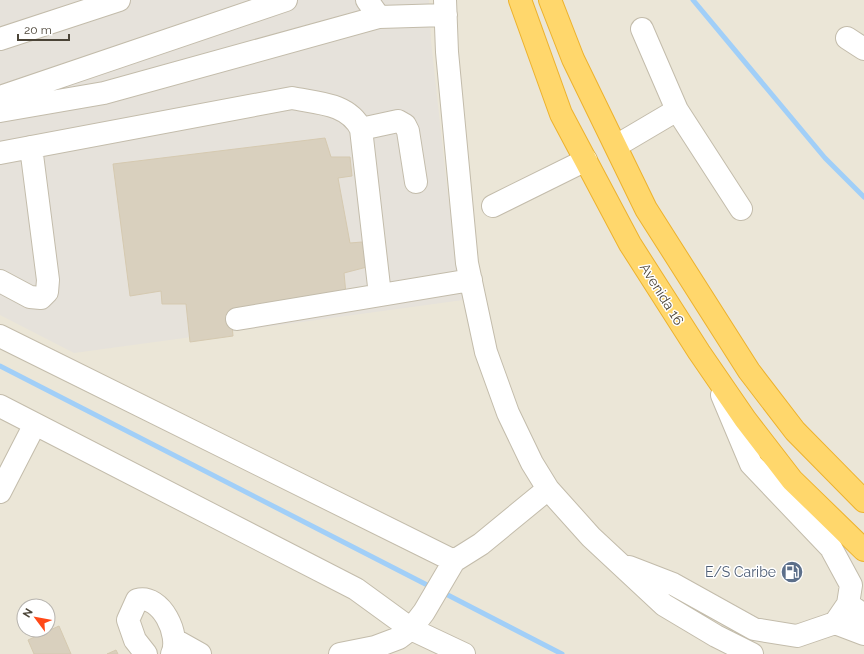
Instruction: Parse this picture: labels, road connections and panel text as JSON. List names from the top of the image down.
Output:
{
  "streets": {
    "highway": ["Avenida 16"]
  },
  "places": {
    "fuel station": ["E/S Caribe"]
  },
  "scale_bar": "20 m",
  "north": "top left"
}
